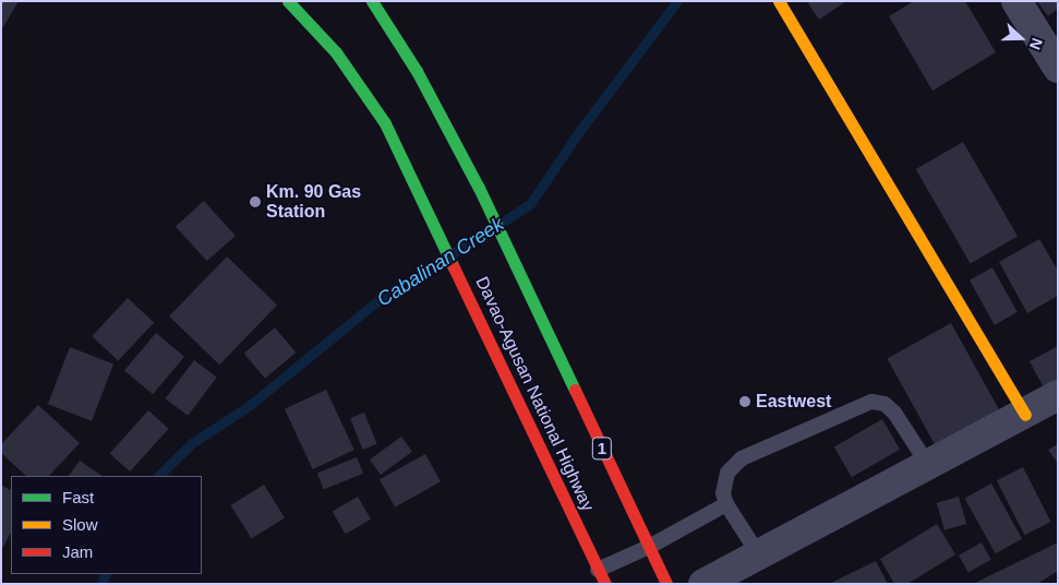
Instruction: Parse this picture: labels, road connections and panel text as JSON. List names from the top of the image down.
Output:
{
  "streets": {
    "main road": ["Davao-Agusan National Highway", "1"]
  },
  "water": ["Cabalinan Creek"],
  "places": ["Km. 90 Gas Station", "Eastwest"],
  "legend": ["Fast", "Slow", "Jam"],
  "north": "right"
}
